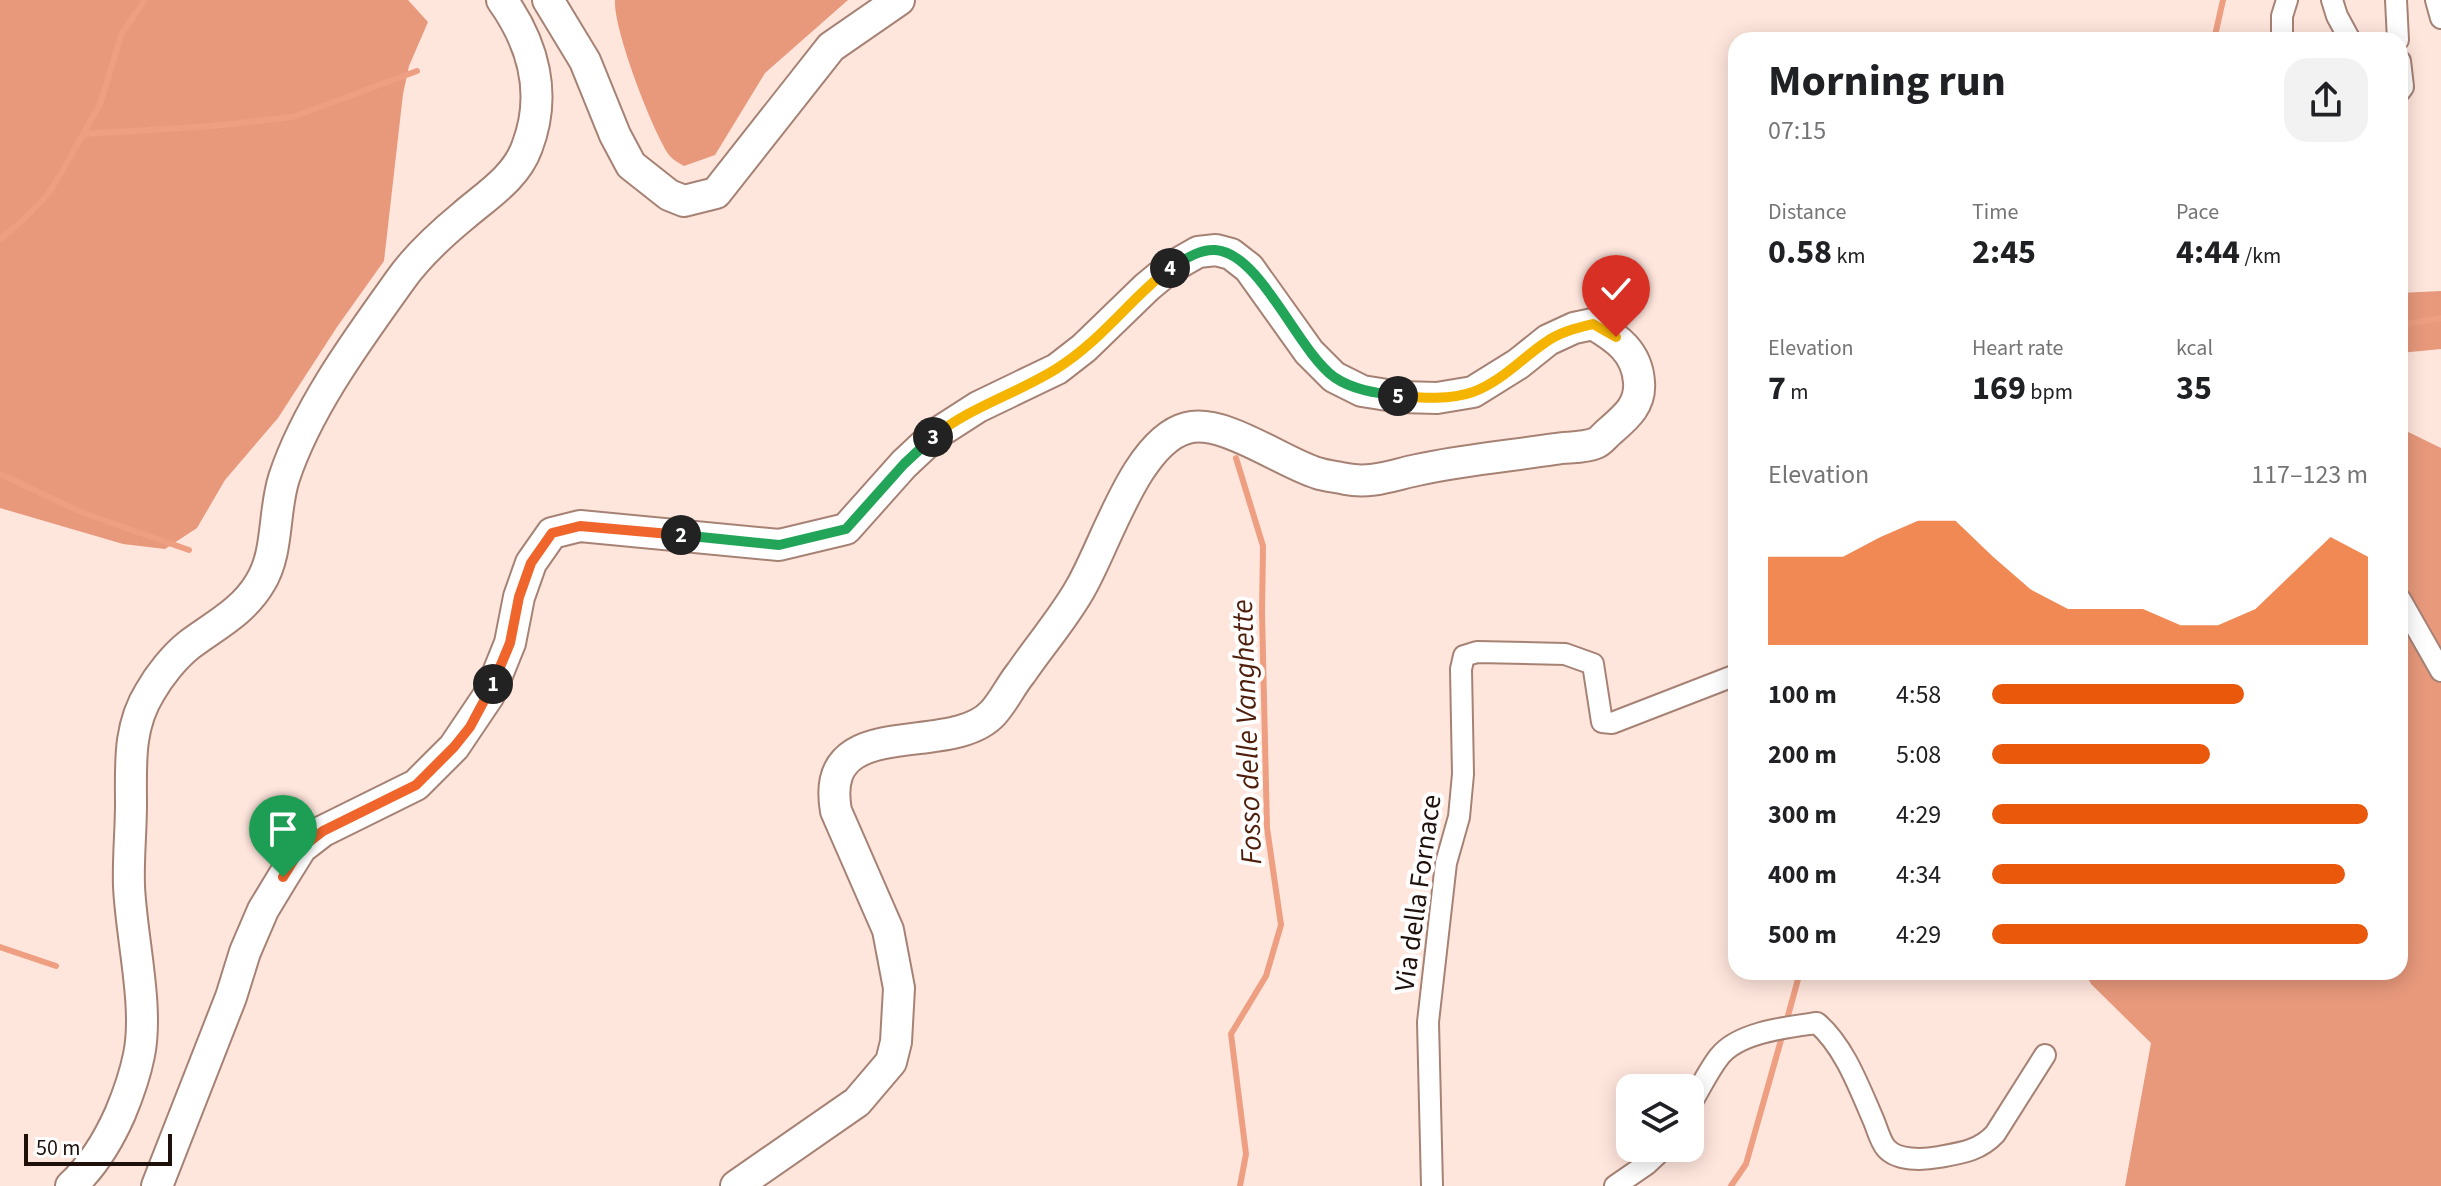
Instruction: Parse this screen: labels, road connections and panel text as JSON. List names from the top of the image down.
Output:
{
  "streets": {
    "street": ["Via della Fornace"]
  },
  "water": ["Fosso delle Vanghette"],
  "scale_bar": "50 m",
  "page": {
    "heading": ["Morning run", "07:15"],
    "stats": [
      ["Distance", "0.58 km"],
      ["Time", "2:45"],
      ["Pace", "4:44 /km"],
      ["Elevation", "7 m"],
      ["Heart rate", "169 bpm"],
      ["kcal", "35"]
    ],
    "pins": [
      "4",
      "5",
      "3",
      "2",
      "1"
    ],
    "chart": ["Elevation", "117–123 m"],
    "list": [
      {
        "name": "100 m",
        "note": "4:58"
      },
      {
        "name": "200 m",
        "note": "5:08"
      },
      {
        "name": "300 m",
        "note": "4:29"
      },
      {
        "name": "400 m",
        "note": "4:34"
      },
      {
        "name": "500 m",
        "note": "4:29"
      }
    ],
    "scale": "50 m"
  }
}
